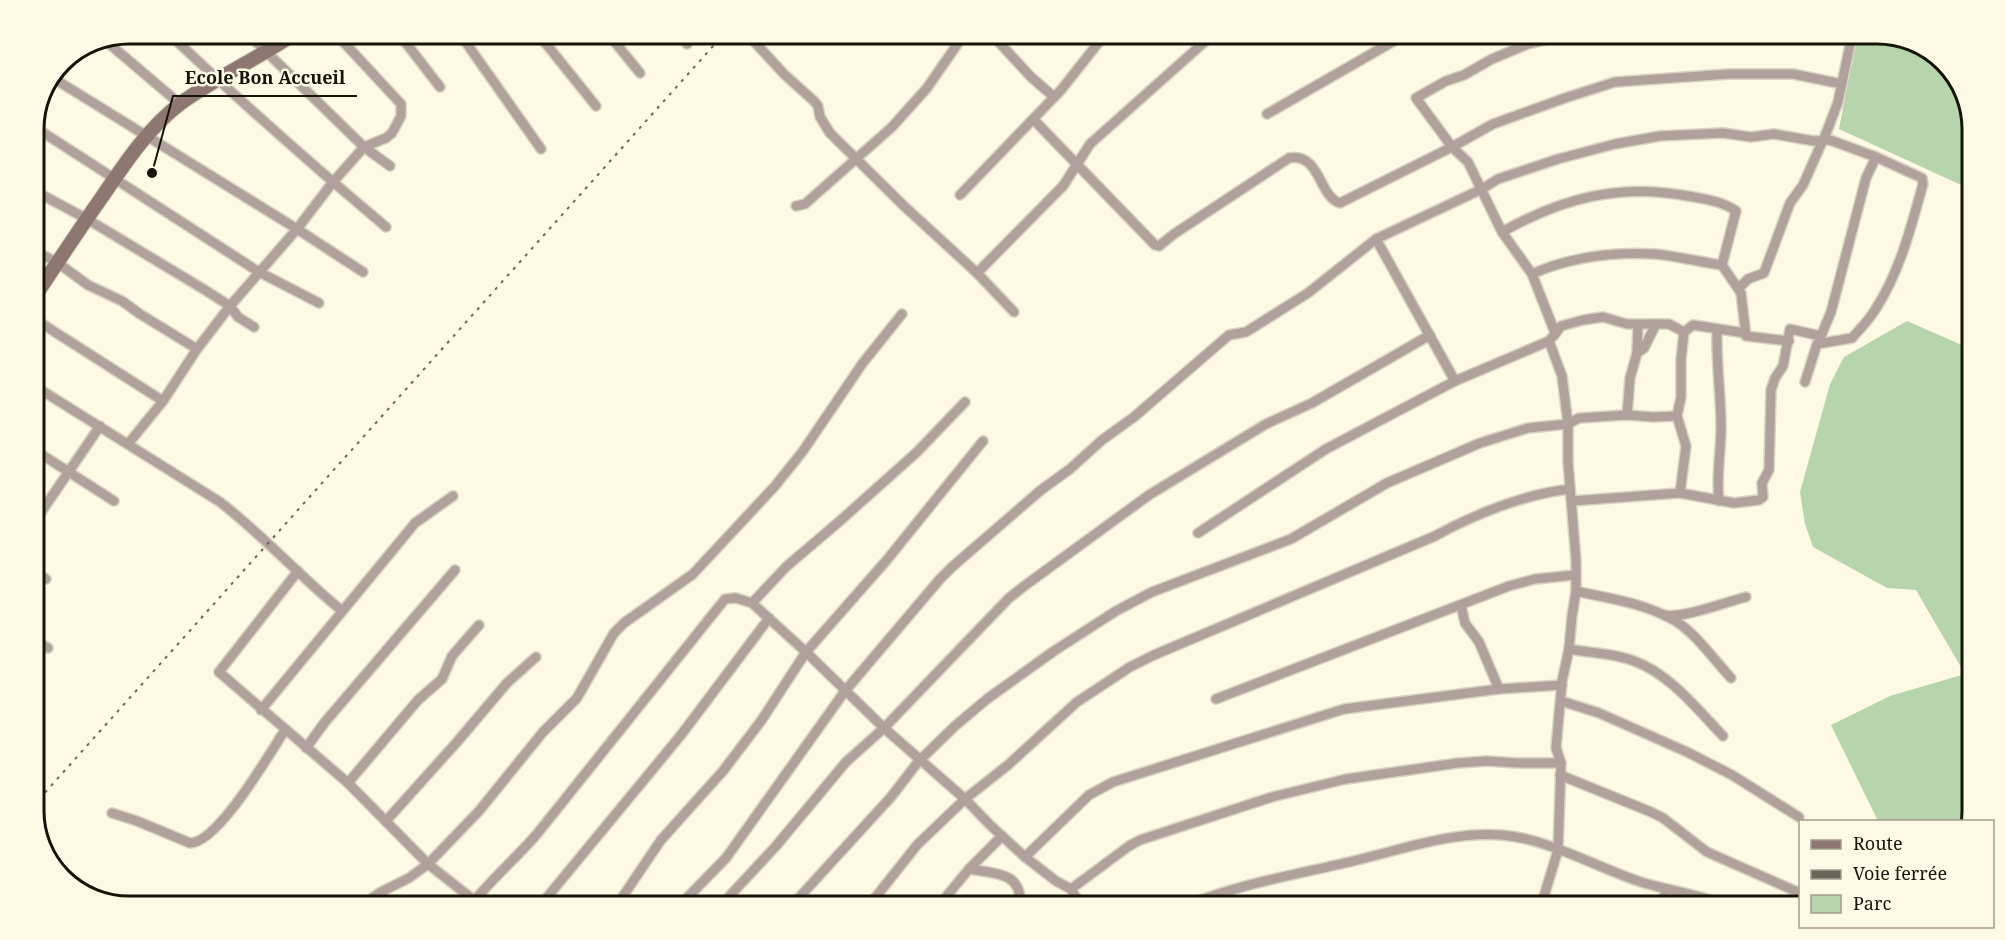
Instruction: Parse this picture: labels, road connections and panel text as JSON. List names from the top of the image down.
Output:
{
  "places": ["Ecole Bon Accueil"],
  "legend": ["Route", "Voie ferrée", "Parc"]
}
